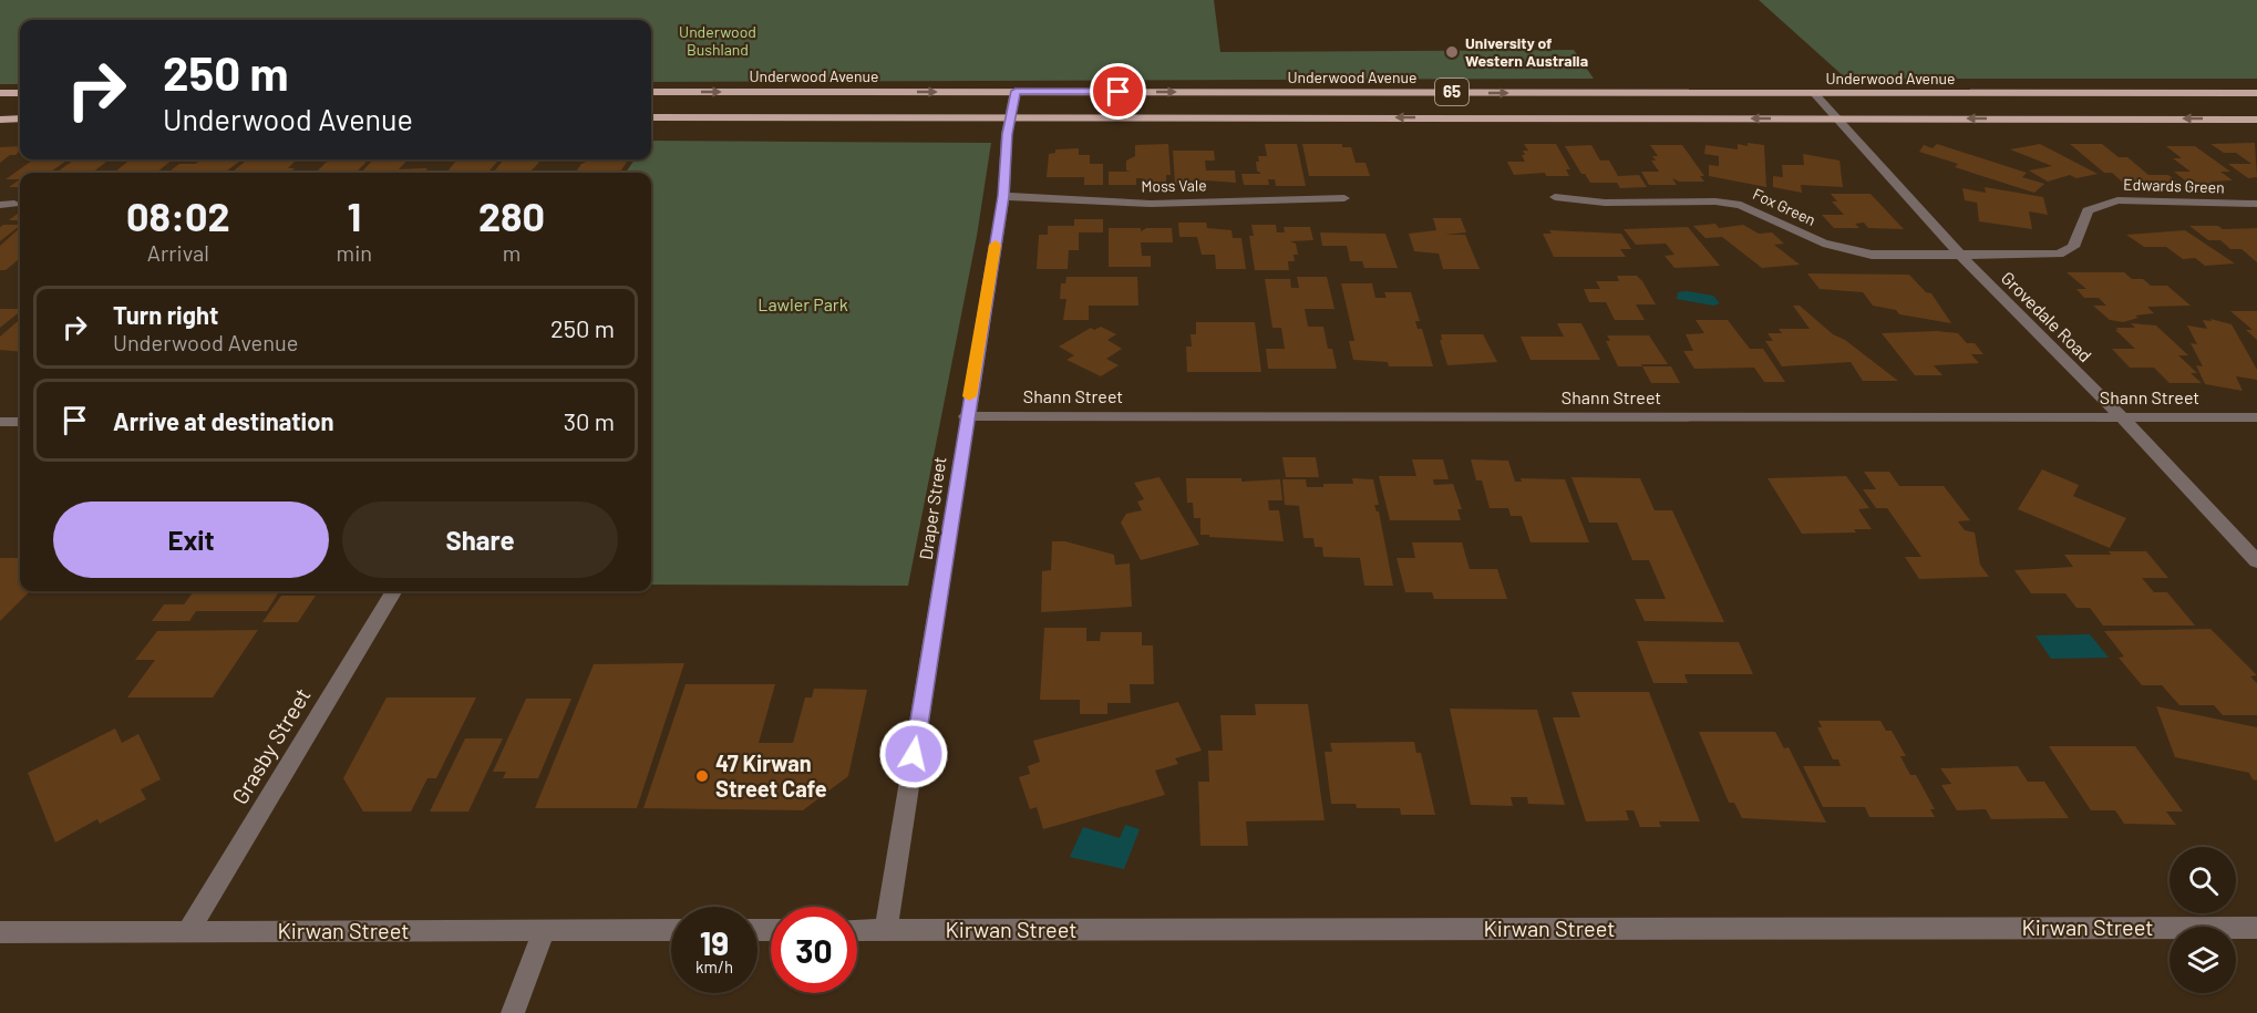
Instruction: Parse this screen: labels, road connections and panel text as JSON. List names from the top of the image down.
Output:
{
  "streets": {
    "main road": ["Underwood Avenue", "65"],
    "street": [
      "Moss Vale",
      "Edwards Green",
      "Fox Green",
      "Grovedale Road",
      "Shann Street",
      "Draper Street",
      "Grasby Street",
      "Kirwan Street"
    ]
  },
  "crossings": [
    ["Underwood Avenue", "Grovedale Road"],
    ["Underwood Avenue", "Draper Street"],
    ["65", "Grovedale Road"],
    ["65", "Draper Street"],
    ["Moss Vale", "Draper Street"],
    ["Edwards Green", "Fox Green"],
    ["Edwards Green", "Grovedale Road"],
    ["Fox Green", "Grovedale Road"],
    ["Grovedale Road", "Shann Street"],
    ["Shann Street", "Draper Street"],
    ["Draper Street", "Kirwan Street"],
    ["Grasby Street", "Kirwan Street"]
  ],
  "parks": ["Underwood Bushland", "Lawler Park"],
  "places": ["University of Western Australia", "47 Kirwan Street Cafe"],
  "page": {
    "turn": ["250 m", "Underwood Avenue"],
    "eta": [
      "08:02",
      "Arrival",
      "1",
      "min",
      "280",
      "m"
    ],
    "list": [
      {
        "name": "Turn right",
        "note": "Underwood Avenue",
        "value": "250 m"
      },
      {
        "name": "Arrive at destination",
        "value": "30 m"
      }
    ],
    "buttons": ["Exit", "Share"],
    "speed": "19 km/h",
    "limit": "30"
  }
}
